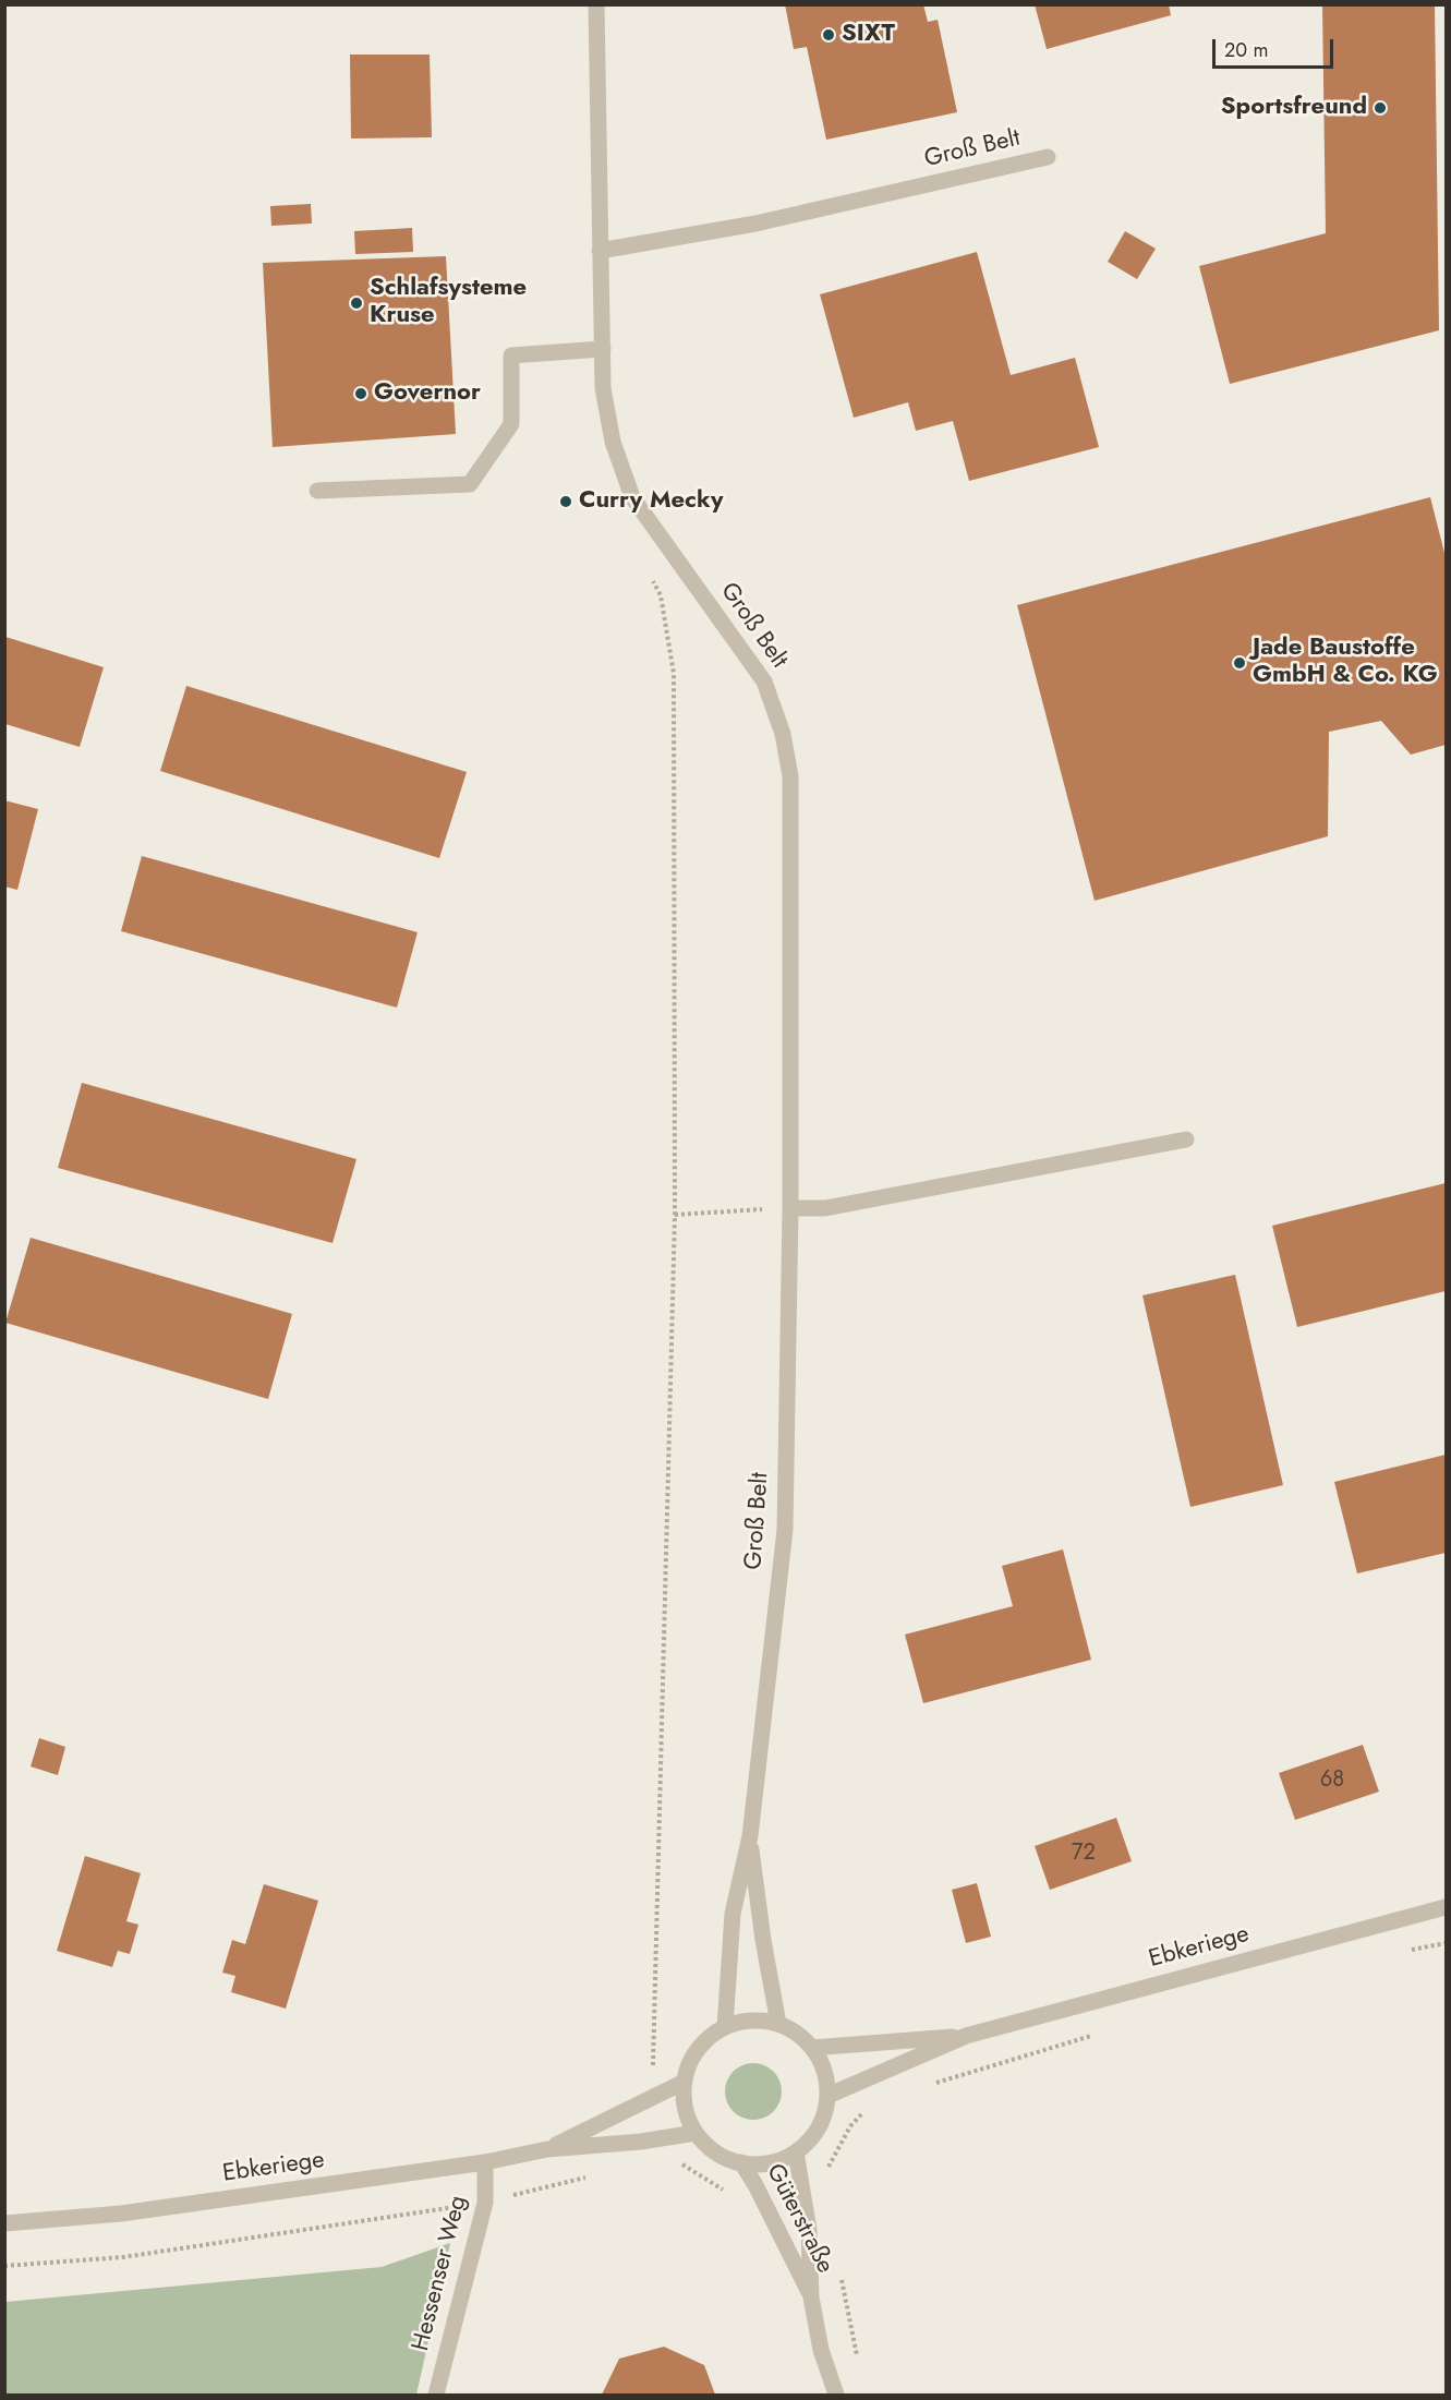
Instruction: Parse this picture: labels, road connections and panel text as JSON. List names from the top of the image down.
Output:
{
  "streets": {
    "street": [
      "Groß Belt",
      "Ebkeriege",
      "Güterstraße",
      "Hessenser Weg"
    ]
  },
  "crossings": [
    ["Groß Belt", "Ebkeriege"],
    ["Groß Belt", "Güterstraße"],
    ["Ebkeriege", "Güterstraße"],
    ["Ebkeriege", "Hessenser Weg"]
  ],
  "places": [
    "SIXT",
    "Sportsfreund",
    "Schlafsysteme Kruse",
    "Governor",
    "Curry Mecky",
    "Jade Baustoffe GmbH & Co. KG"
  ],
  "house_numbers": ["68", "72"],
  "scale_bar": "20 m"
}
